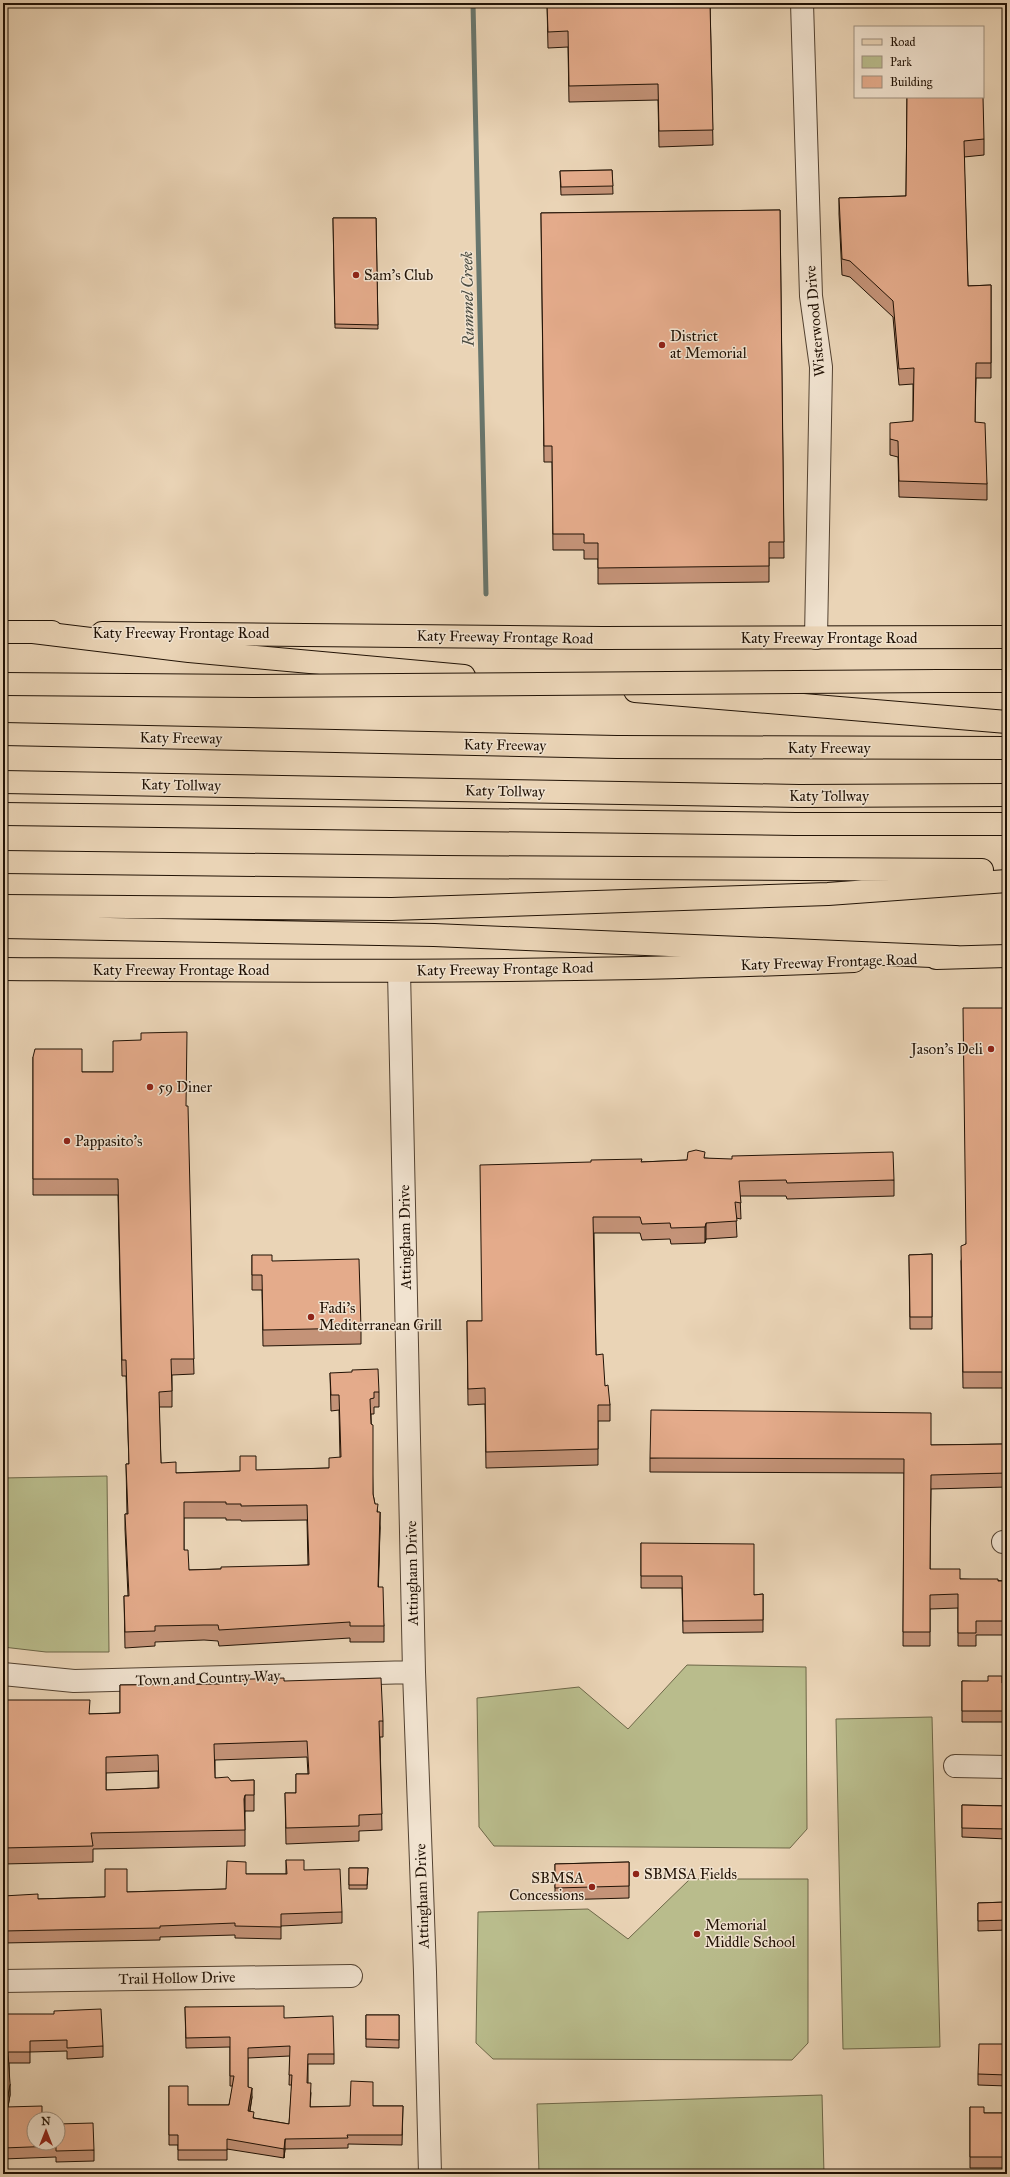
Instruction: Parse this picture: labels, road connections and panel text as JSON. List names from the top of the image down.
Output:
{
  "streets": {
    "main road": ["Katy Freeway Frontage Road", "Katy Freeway", "Katy Tollway"],
    "street": [
      "Wisterwood Drive",
      "Attingham Drive",
      "Town and Country Way",
      "Trail Hollow Drive"
    ]
  },
  "crossings": [
    ["Wisterwood Drive", "Katy Freeway Frontage Road"],
    ["Katy Freeway Frontage Road", "Attingham Drive"],
    ["Attingham Drive", "Town and Country Way"]
  ],
  "water": ["Rummel Creek"],
  "places": [
    "Sam's Club",
    "District at Memorial",
    "Jason's Deli",
    "59 Diner",
    "Pappasito's",
    "Fadi's Mediterranean Grill",
    "SBMSA Fields",
    "SBMSA Concessions",
    "Memorial Middle School"
  ],
  "legend": ["Road", "Park", "Building"],
  "north": "top"
}
